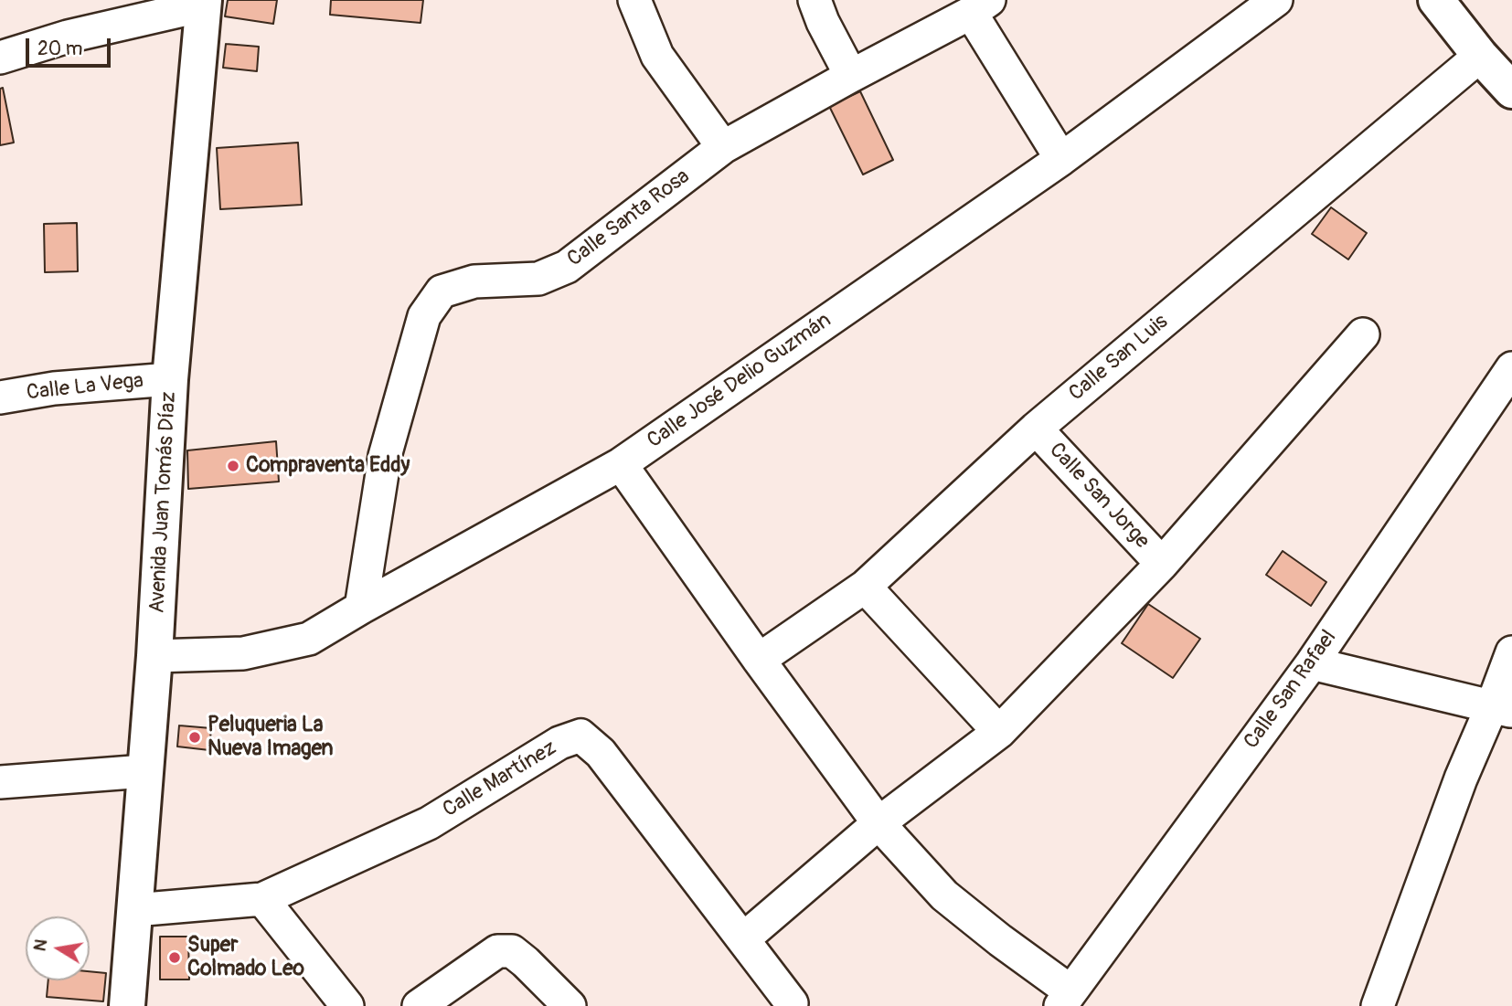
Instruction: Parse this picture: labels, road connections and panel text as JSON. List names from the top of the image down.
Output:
{
  "streets": {
    "street": [
      "Calle Santa Rosa",
      "Calle San Luis",
      "Calle José Delio Guzmán",
      "Calle La Vega",
      "Calle San Jorge",
      "Avenida Juan Tomás Díaz",
      "Calle San Rafael",
      "Calle Martínez"
    ]
  },
  "crossings": [
    ["Calle Santa Rosa", "Calle José Delio Guzmán"],
    ["Calle San Luis", "Calle San Jorge"],
    ["Calle José Delio Guzmán", "Avenida Juan Tomás Díaz"],
    ["Calle La Vega", "Avenida Juan Tomás Díaz"],
    ["Avenida Juan Tomás Díaz", "Calle Martínez"]
  ],
  "places": ["Compraventa Eddy", "Peluqueria La Nueva Imagen", "Super Colmado Leo"],
  "scale_bar": "20 m",
  "north": "left"
}
